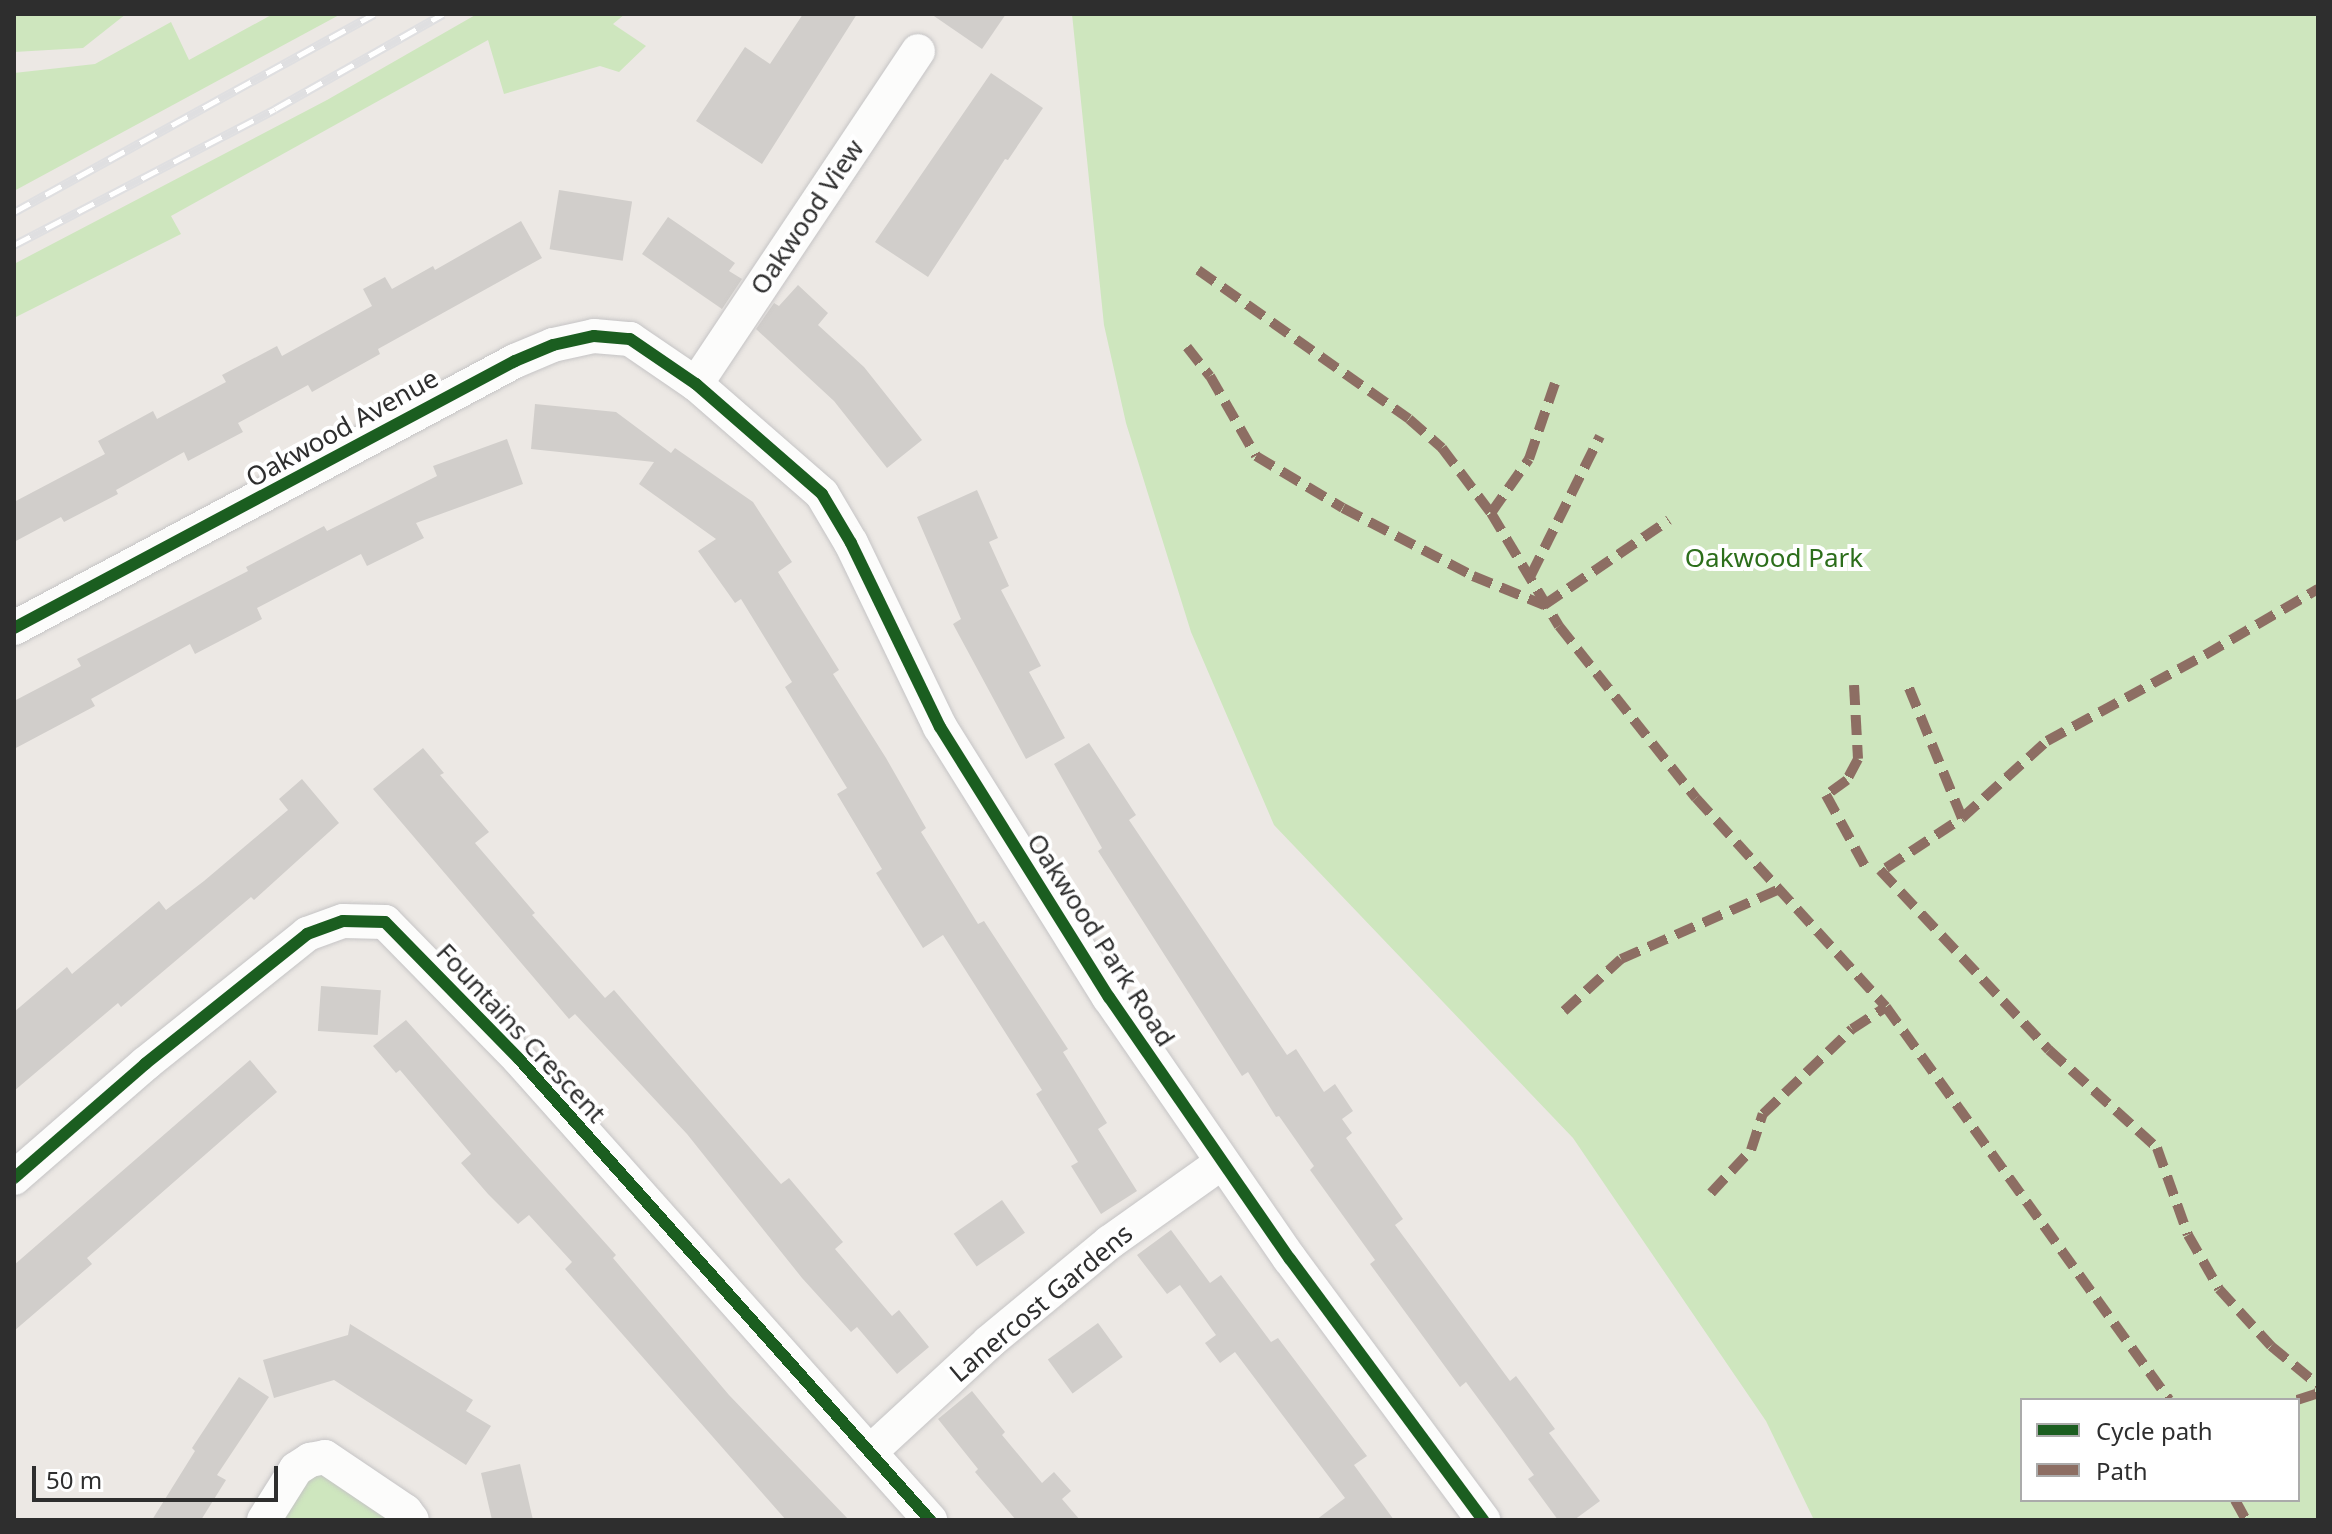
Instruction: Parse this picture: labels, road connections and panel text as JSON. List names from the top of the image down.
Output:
{
  "streets": {
    "street": [
      "Oakwood View",
      "Oakwood Avenue",
      "Oakwood Park Road",
      "Fountains Crescent",
      "Lanercost Gardens"
    ]
  },
  "crossings": [
    ["Oakwood View", "Oakwood Avenue"],
    ["Oakwood View", "Oakwood Park Road"],
    ["Oakwood Avenue", "Oakwood Park Road"],
    ["Oakwood Park Road", "Lanercost Gardens"],
    ["Fountains Crescent", "Lanercost Gardens"]
  ],
  "parks": ["Oakwood Park"],
  "legend": ["Cycle path", "Path"],
  "scale_bar": "50 m"
}
